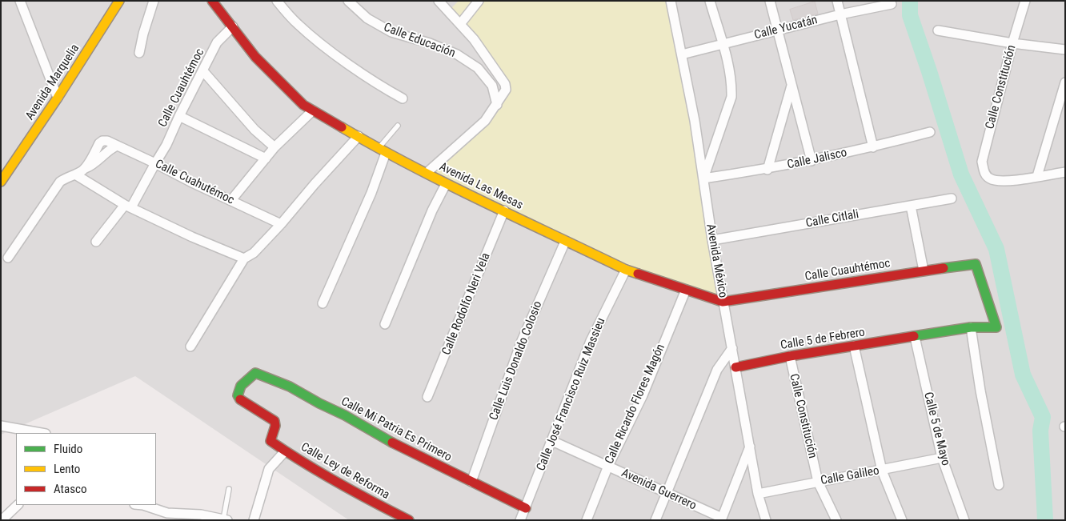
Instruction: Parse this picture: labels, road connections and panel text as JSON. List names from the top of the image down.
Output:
{
  "streets": {
    "street": [
      "Calle Yucatán",
      "Calle Educación",
      "Avenida Marquelia",
      "Calle Constitución",
      "Calle Cuauhtémoc",
      "Calle Jalisco",
      "Calle Cuahutémoc",
      "Avenida Las Mesas",
      "Calle Citlali",
      "Avenida México",
      "Calle Rodolfo Neri Vela",
      "Calle 5 de Febrero",
      "Calle Luis Donaldo Colosio",
      "Calle José Francisco Ruiz Massieu",
      "Calle Ricardo Flores Magón",
      "Calle 5 de Mayo",
      "Calle Mi Patria Es Primero",
      "Calle Ley de Reforma",
      "Calle Galileo",
      "Avenida Guerrero"
    ]
  },
  "crossings": [
    ["Calle Yucatán", "Avenida México"],
    ["Calle Constitución", "Calle 5 de Febrero"],
    ["Calle Constitución", "Calle Galileo"],
    ["Calle Cuauhtémoc", "Calle Cuahutémoc"],
    ["Calle Cuauhtémoc", "Avenida Las Mesas"],
    ["Calle Cuauhtémoc", "Avenida México"],
    ["Calle Cuauhtémoc", "Calle 5 de Febrero"],
    ["Calle Jalisco", "Avenida México"],
    ["Avenida Las Mesas", "Calle Rodolfo Neri Vela"],
    ["Avenida Las Mesas", "Calle Luis Donaldo Colosio"],
    ["Avenida Las Mesas", "Calle José Francisco Ruiz Massieu"],
    ["Avenida Las Mesas", "Calle Ricardo Flores Magón"],
    ["Calle Citlali", "Avenida México"],
    ["Avenida México", "Calle 5 de Febrero"],
    ["Avenida México", "Calle Galileo"],
    ["Calle 5 de Febrero", "Calle 5 de Mayo"],
    ["Calle Luis Donaldo Colosio", "Calle Mi Patria Es Primero"],
    ["Calle José Francisco Ruiz Massieu", "Calle Mi Patria Es Primero"],
    ["Calle José Francisco Ruiz Massieu", "Avenida Guerrero"],
    ["Calle Ricardo Flores Magón", "Avenida Guerrero"],
    ["Calle 5 de Mayo", "Calle Galileo"],
    ["Calle Mi Patria Es Primero", "Calle Ley de Reforma"]
  ],
  "legend": ["Fluido", "Lento", "Atasco"]
}
